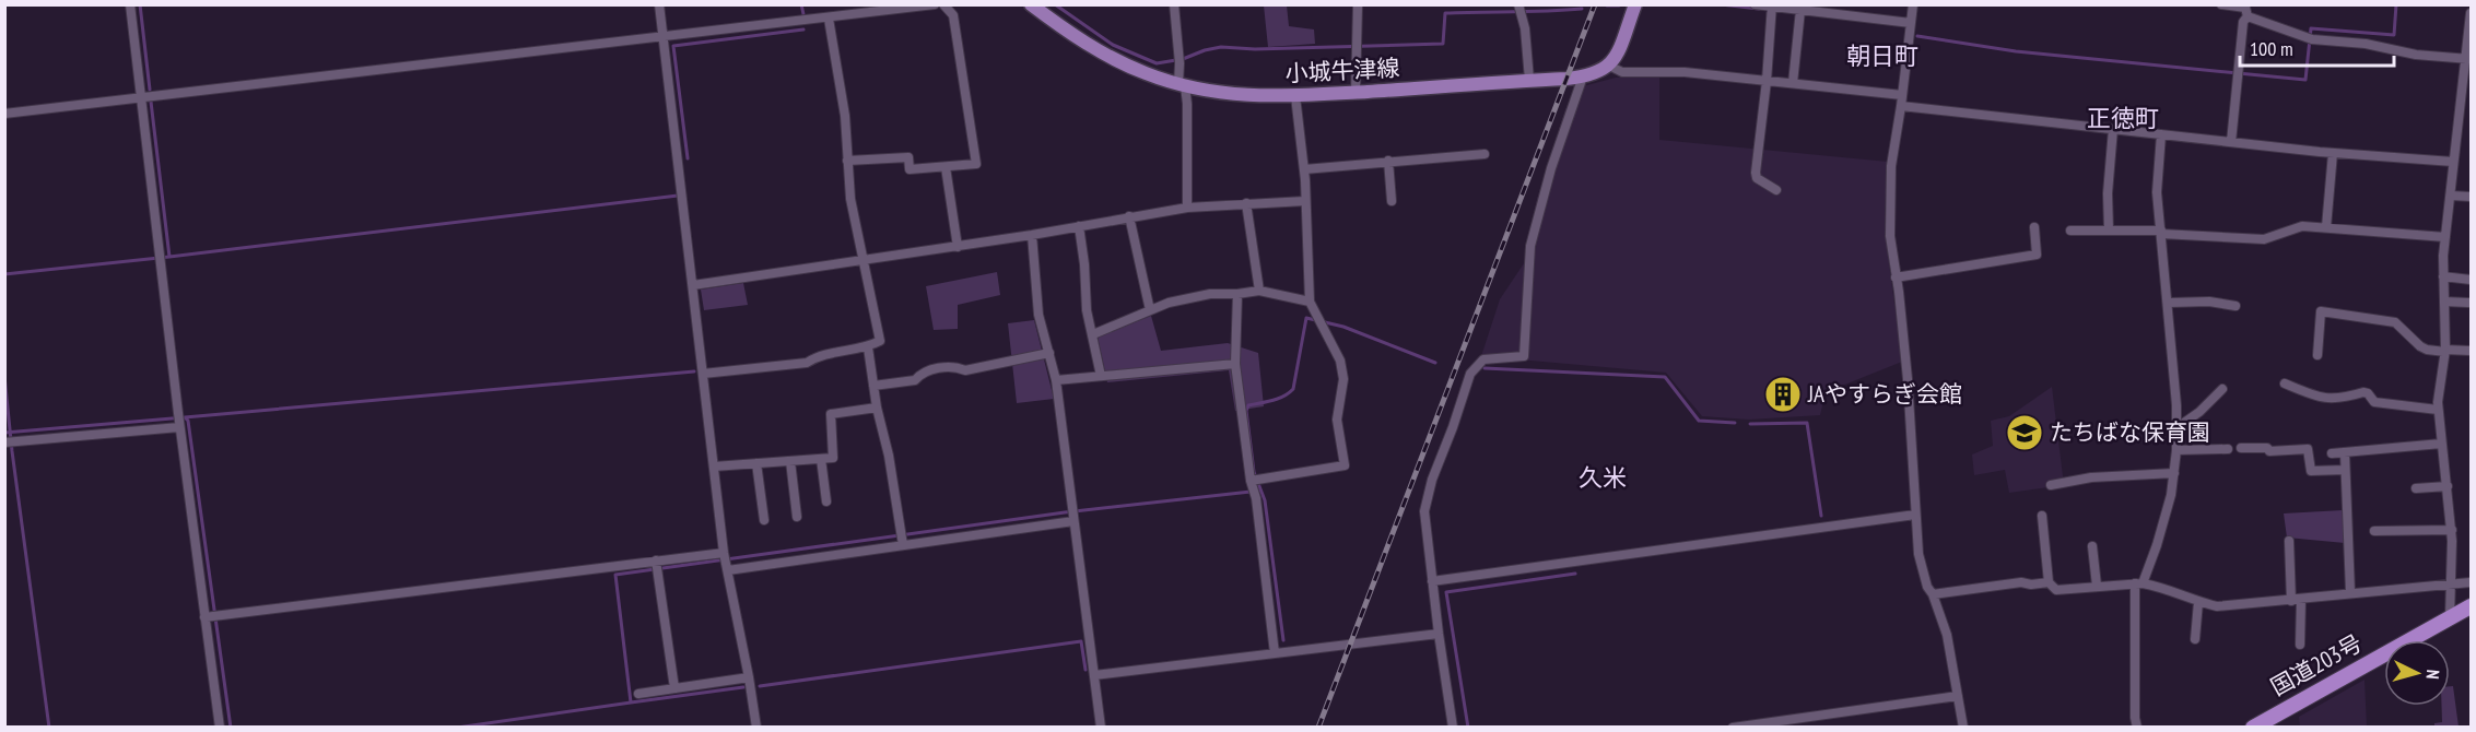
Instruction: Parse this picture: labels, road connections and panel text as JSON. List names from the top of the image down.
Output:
{
  "streets": {
    "highway": ["国道203号"],
    "main road": ["小城牛津線"]
  },
  "districts": ["朝日町", "正徳町", "久米"],
  "places": {
    "building": ["JAやすらぎ会館"],
    "school or university": ["たちばな保育園"]
  },
  "scale_bar": "100 m",
  "north": "right"
}
